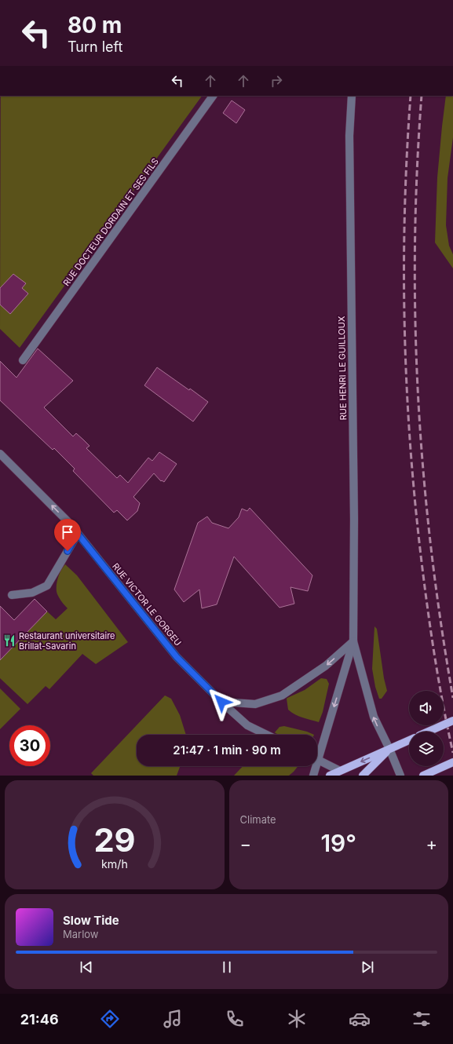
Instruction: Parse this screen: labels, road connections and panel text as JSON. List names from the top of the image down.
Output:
{
  "streets": {
    "street": ["RUE DOCTEUR DORDAIN ET SES FILS", "RUE HENRI LE GUILLOUX", "RUE VICTOR LE GORGEU"]
  },
  "places": {
    "restaurant": ["Restaurant universitaire Brillat-Savarin"]
  },
  "page": {
    "turn": ["80 m", "Turn left"],
    "limit": "30",
    "trip": "21:47 · 1 min · 90 m",
    "tile": "Climate",
    "heat": ["−", "19°", "+"],
    "song": ["Slow Tide", "Marlow"],
    "tabs": "21:46",
    "gauge": ["29", "km/h"]
  }
}
